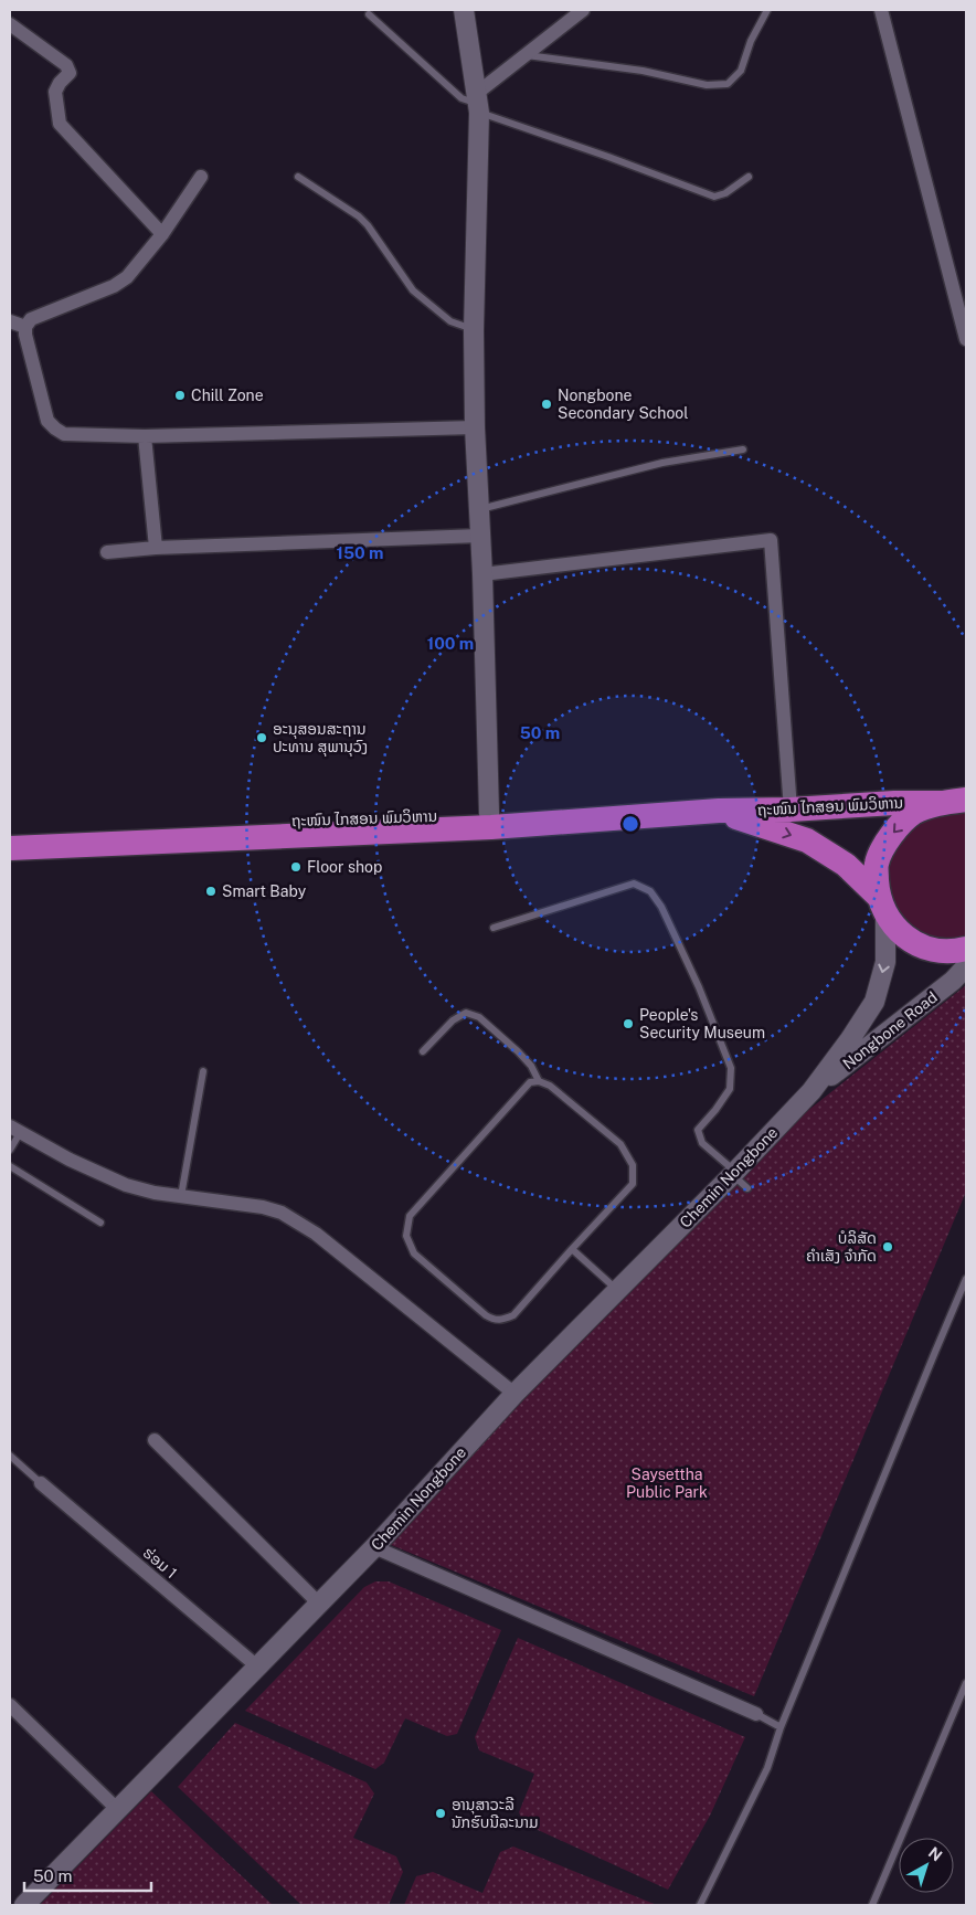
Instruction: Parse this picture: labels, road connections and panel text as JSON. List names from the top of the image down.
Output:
{
  "streets": {
    "highway": ["ຖະໜົນ ໄກສອນ ພົມວິຫານ"],
    "street": ["Nongbone Road", "Chemin Nongbone", "ຮ່ອມ 1"]
  },
  "crossings": [
    ["Nongbone Road", "Chemin Nongbone"],
    ["Chemin Nongbone", "ຮ່ອມ 1"]
  ],
  "parks": ["Saysettha Public Park"],
  "places": [
    "Chill Zone",
    "Nongbone Secondary School",
    "ອະນຸສອນສະຖານ ປະທານ ສຸພານຸວົງ",
    "Floor shop",
    "Smart Baby",
    "People's Security Museum",
    "ບໍລິສັດ ຄຳເສັງ ຈຳກັດ",
    "ອານຸສາວະລີ ນັກຮົບນີລະນາມ"
  ],
  "scale_bar": "50 m",
  "north": "top right",
  "rings": ["150 m", "100 m", "50 m"]
}
